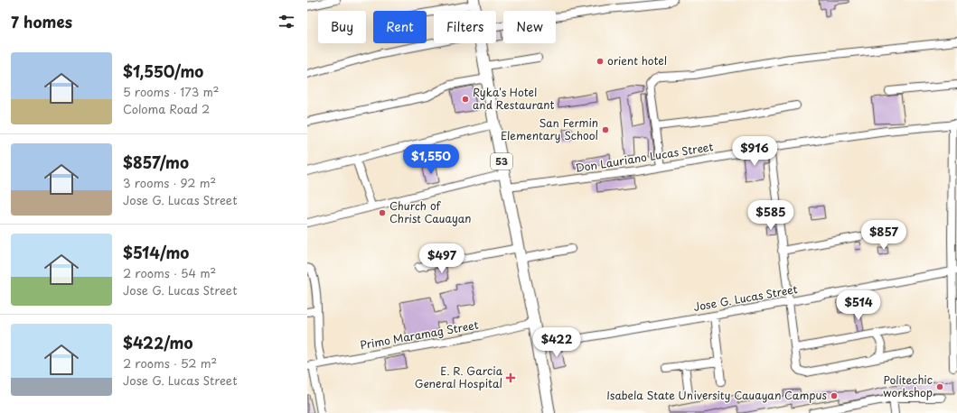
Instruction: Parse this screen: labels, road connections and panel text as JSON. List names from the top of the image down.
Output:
{
  "streets": {
    "highway": ["53"],
    "street": ["Don Lauriano Lucas Street", "Jose G. Lucas Street", "Primo Maramag Street"]
  },
  "crossings": [
    ["Don Lauriano Lucas Street", "53"],
    ["53", "Jose G. Lucas Street"],
    ["53", "Primo Maramag Street"]
  ],
  "places": {
    "other": [
      "orient hotel",
      "Ryka's Hotel and Restaurant",
      "San Fermin Elementary School",
      "Church of Christ Cauayan",
      "Politechic workshop",
      "Isabela State University Cauayan Campus"
    ],
    "health": ["E. R. Garcia General Hospital"]
  },
  "page": {
    "heading": "7 homes",
    "chip": [
      "Buy",
      "Rent",
      "Filters",
      "New"
    ],
    "list": [
      {
        "name": "$1,550/mo",
        "note": "5 rooms · 173 m² · Coloma Road 2"
      },
      {
        "name": "$857/mo",
        "note": "3 rooms · 92 m² · Jose G. Lucas Street"
      },
      {
        "name": "$514/mo",
        "note": "2 rooms · 54 m² · Jose G. Lucas Street"
      },
      {
        "name": "$422/mo",
        "note": "2 rooms · 52 m² · Jose G. Lucas Street"
      }
    ],
    "price": [
      "$916",
      "$1,550",
      "$585",
      "$857",
      "$497",
      "$514",
      "$422"
    ]
  }
}
